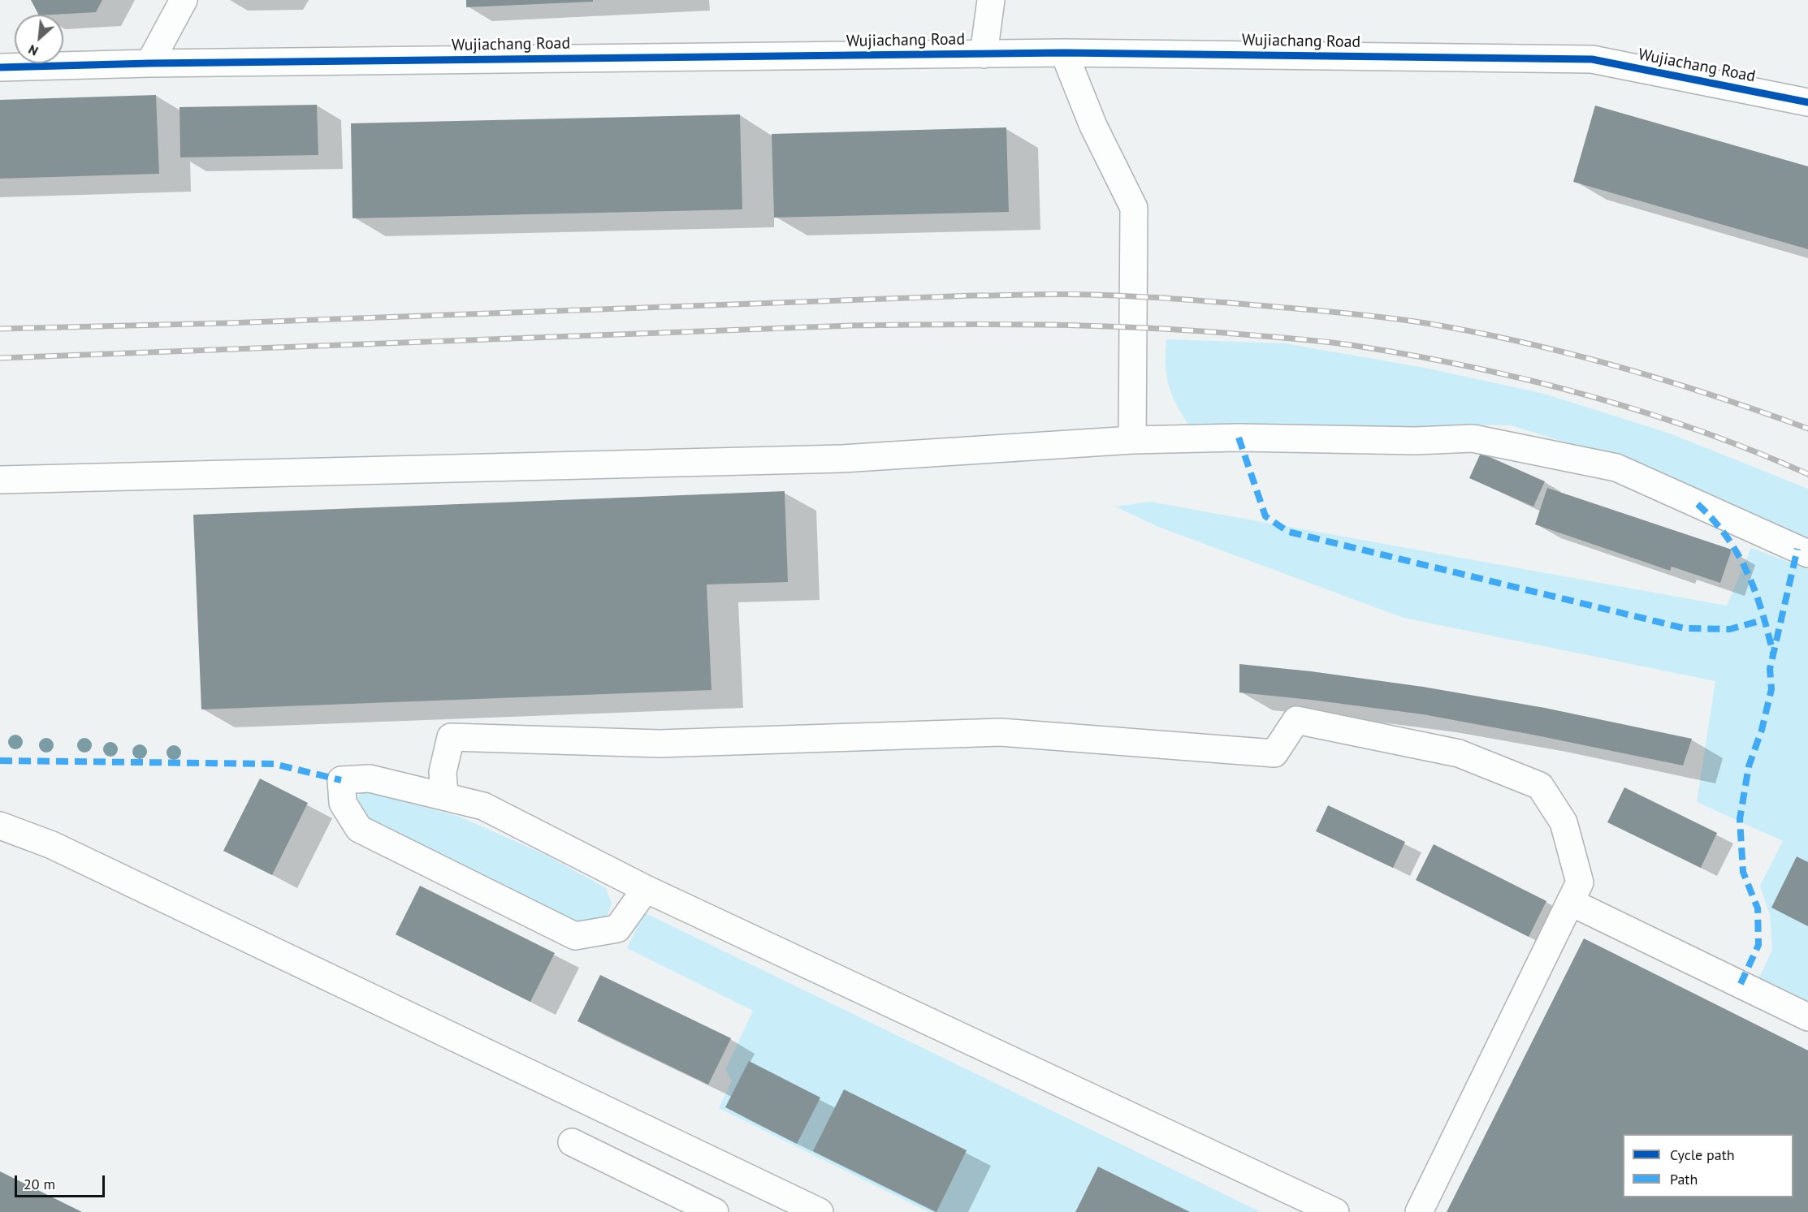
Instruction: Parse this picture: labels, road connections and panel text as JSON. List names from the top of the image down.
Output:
{
  "streets": {
    "street": ["Wujiachang Road"]
  },
  "legend": ["Cycle path", "Path"],
  "scale_bar": "20 m",
  "north": "bottom left"
}
